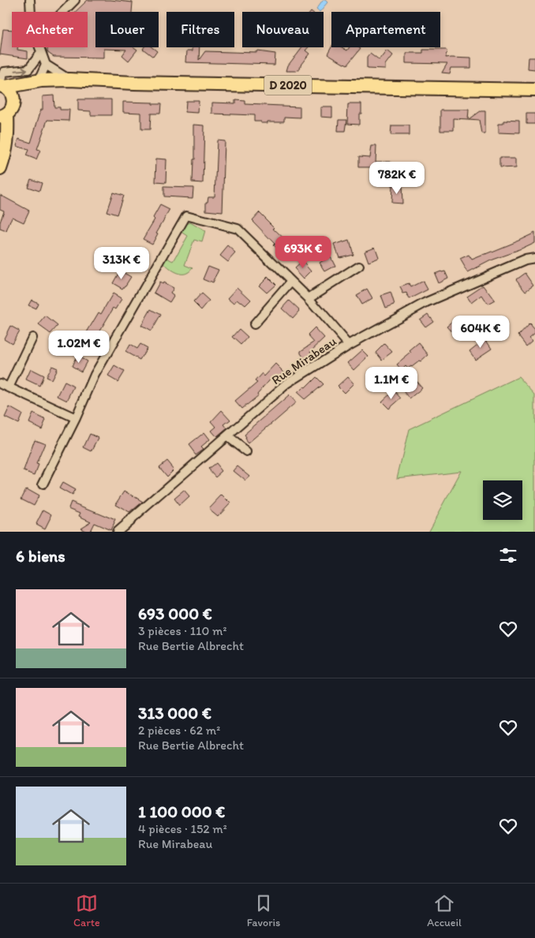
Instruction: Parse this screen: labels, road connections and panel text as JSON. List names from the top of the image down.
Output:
{
  "streets": {
    "main road": ["D 2020"],
    "street": ["Rue Mirabeau"]
  },
  "page": {
    "chip": [
      "Acheter",
      "Louer",
      "Filtres",
      "Nouveau",
      "Appartement"
    ],
    "price": [
      "782K €",
      "693K €",
      "313K €",
      "604K €",
      "1.02M €",
      "1.1M €"
    ],
    "heading": "6 biens",
    "list": [
      {
        "name": "693 000 €",
        "note": "3 pièces · 110 m² · Rue Bertie Albrecht"
      },
      {
        "name": "313 000 €",
        "note": "2 pièces · 62 m² · Rue Bertie Albrecht"
      },
      {
        "name": "1 100 000 €",
        "note": "4 pièces · 152 m² · Rue Mirabeau"
      }
    ],
    "tabs": ["Carte", "Favoris", "Accueil"]
  }
}
